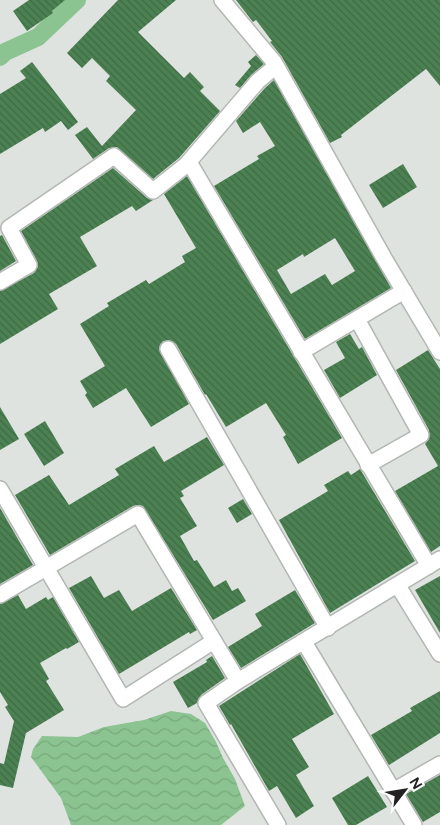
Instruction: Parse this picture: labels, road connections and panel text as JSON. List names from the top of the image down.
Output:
{
  "north": "top right"
}
